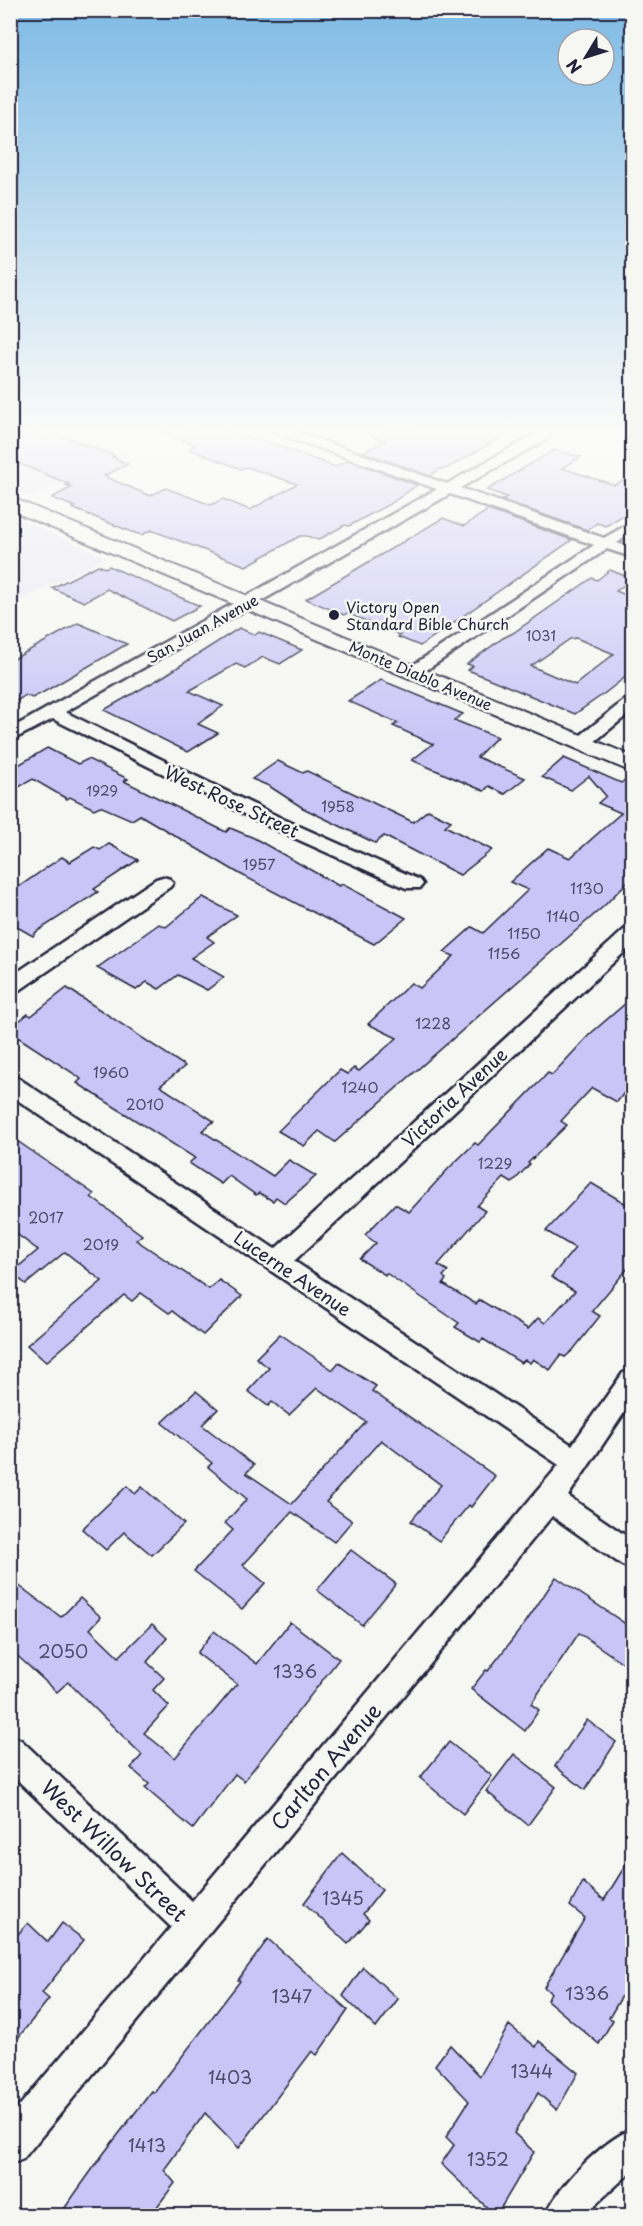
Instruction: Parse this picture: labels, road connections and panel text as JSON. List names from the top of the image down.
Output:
{
  "streets": {
    "street": [
      "San Juan Avenue",
      "Monte Diablo Avenue",
      "West Rose Street",
      "Victoria Avenue",
      "Lucerne Avenue",
      "Carlton Avenue",
      "West Willow Street"
    ]
  },
  "crossings": [
    ["San Juan Avenue", "Monte Diablo Avenue"],
    ["San Juan Avenue", "West Rose Street"],
    ["Victoria Avenue", "Lucerne Avenue"],
    ["Lucerne Avenue", "Carlton Avenue"],
    ["Carlton Avenue", "West Willow Street"]
  ],
  "places": ["Victory Open Standard Bible Church"],
  "house_numbers": [
    "1031",
    "1929",
    "1958",
    "1957",
    "1130",
    "1140",
    "1150",
    "1156",
    "1228",
    "1960",
    "1240",
    "2010",
    "1229",
    "2017",
    "2019",
    "2050",
    "1336",
    "1345",
    "1336",
    "1347",
    "1344",
    "1403",
    "1413",
    "1352"
  ],
  "north": "bottom left"
}
